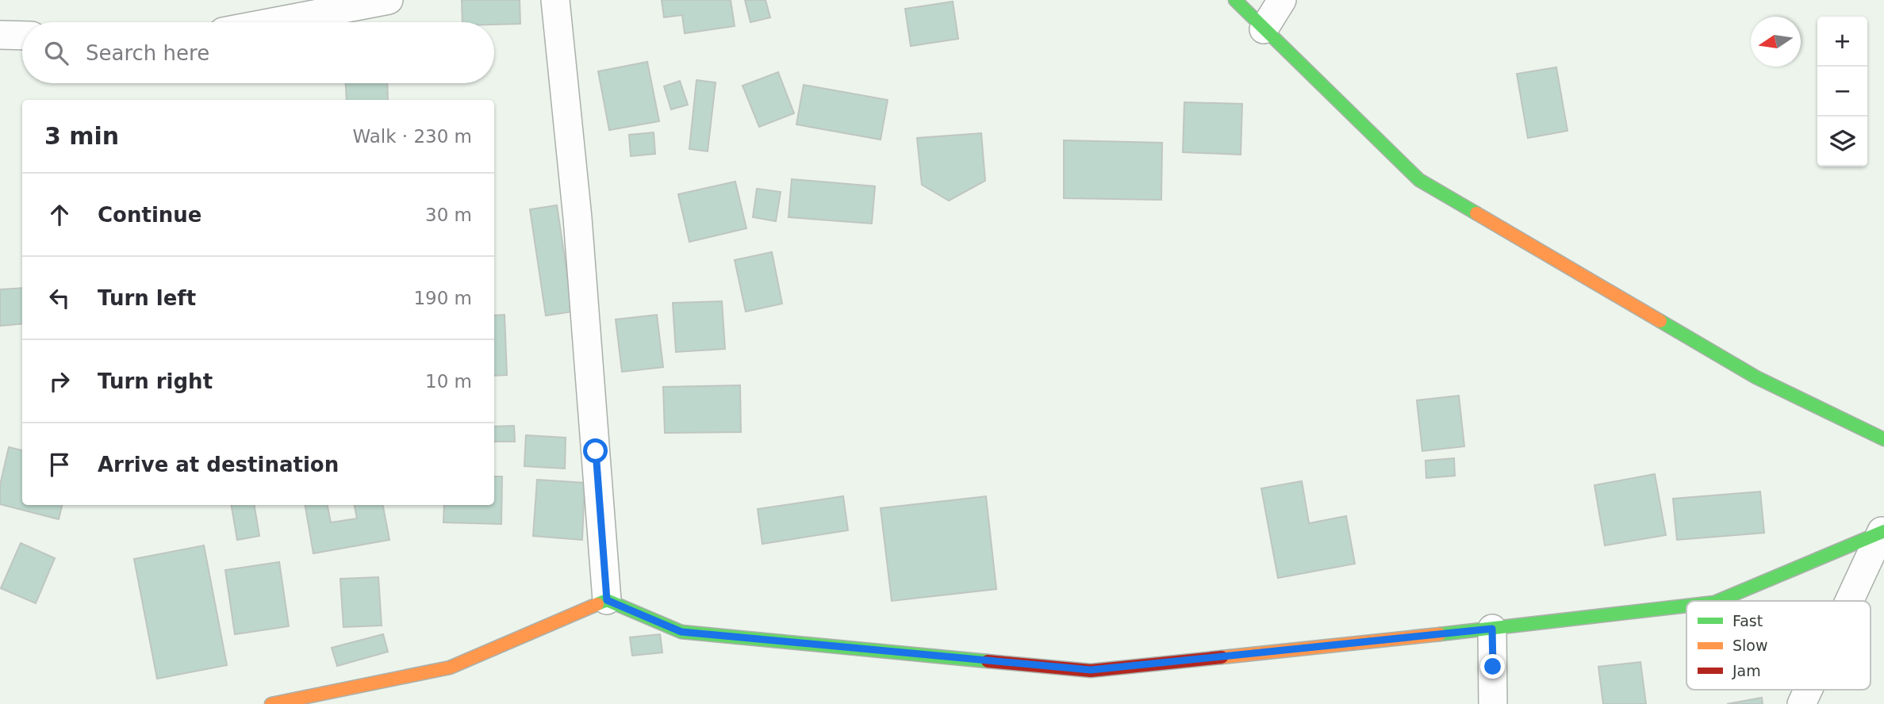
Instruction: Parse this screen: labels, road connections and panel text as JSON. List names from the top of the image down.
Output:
{
  "legend": ["Fast", "Slow", "Jam"],
  "north": "left",
  "page": {
    "map_buttons": ["+", "−"],
    "search": "Search here",
    "heading": ["3 min", "Walk · 230 m"],
    "list": [
      ["Continue", "30 m"],
      ["Turn left", "190 m"],
      ["Turn right", "10 m"],
      "Arrive at destination"
    ]
  }
}
